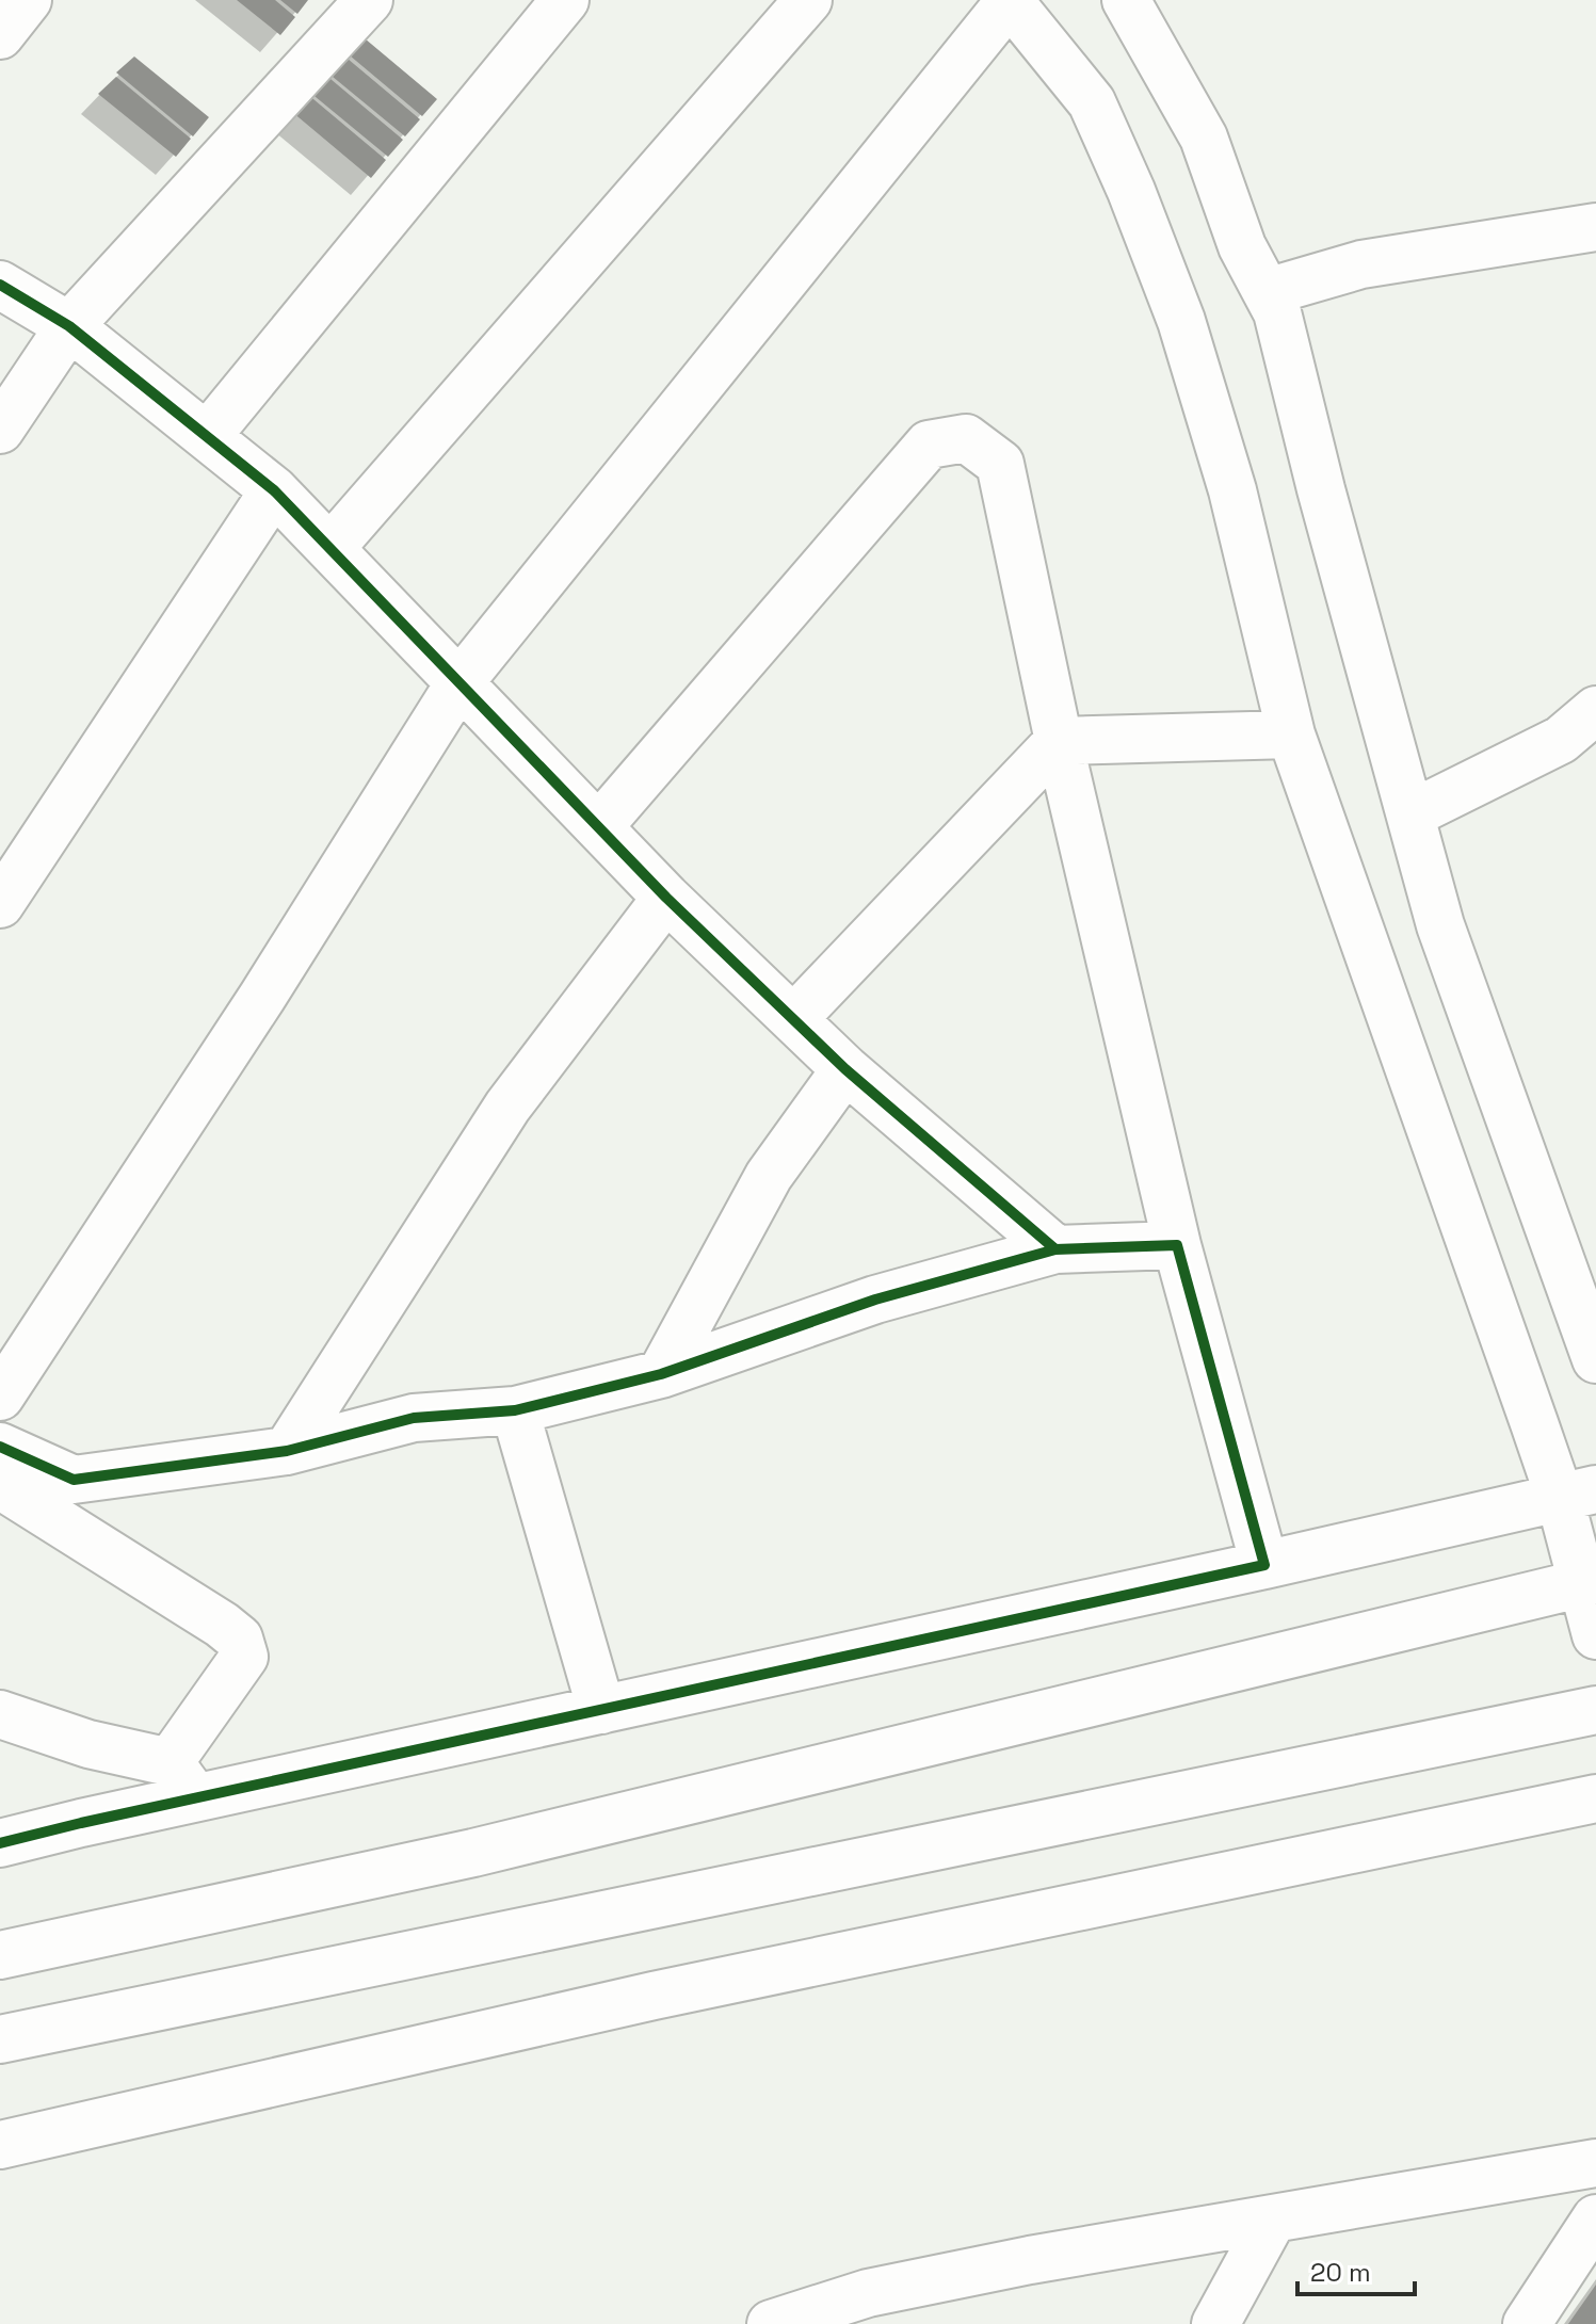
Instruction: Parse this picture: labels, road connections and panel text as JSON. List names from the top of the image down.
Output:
{
  "scale_bar": "20 m"
}
